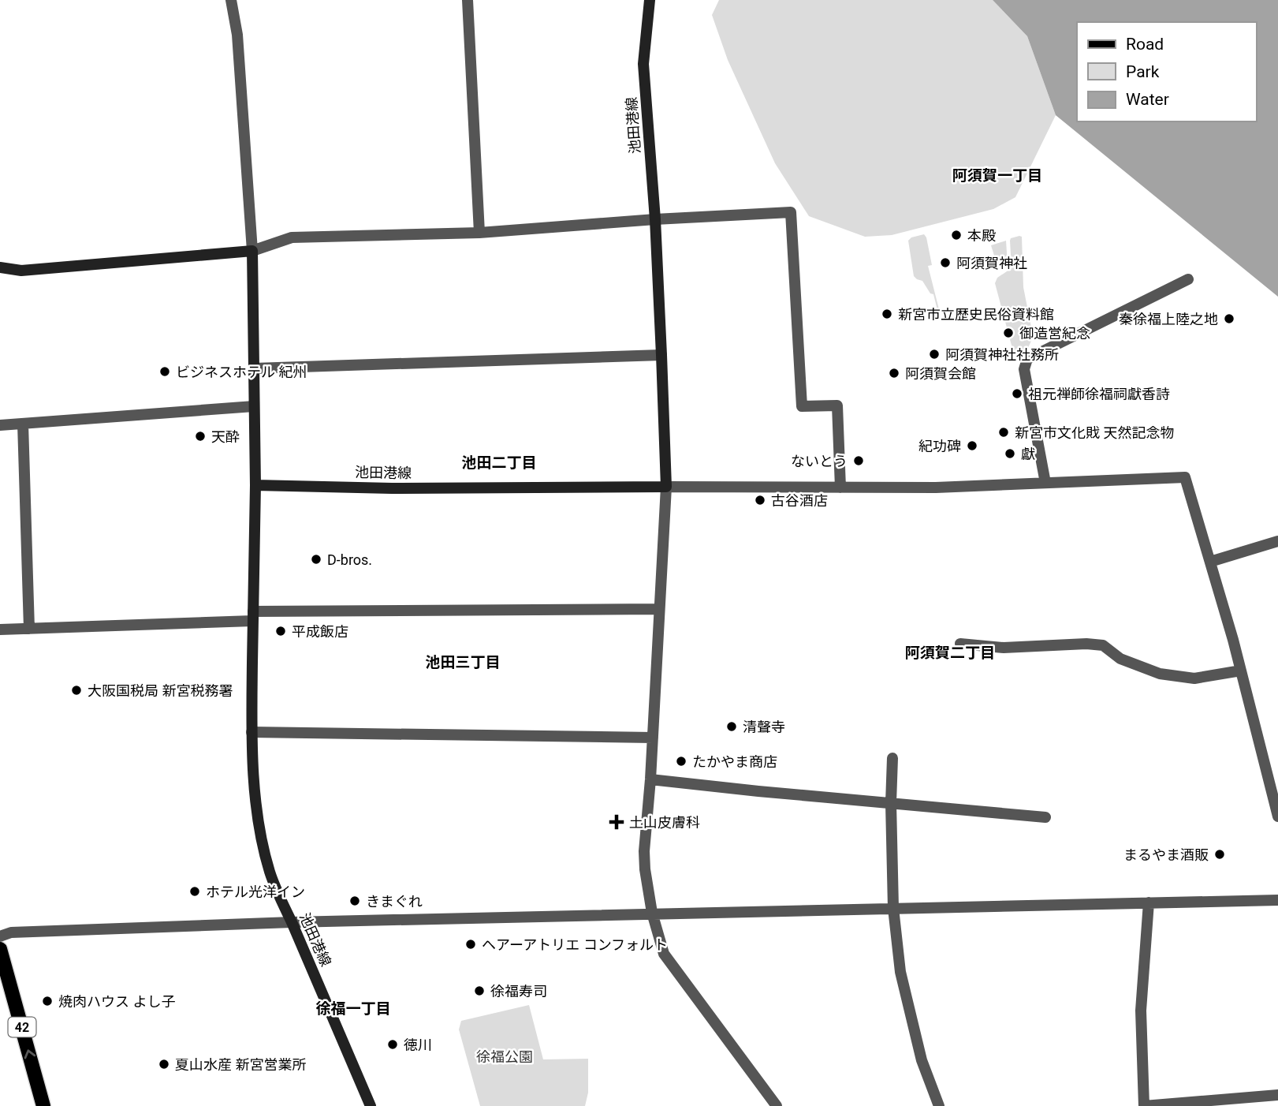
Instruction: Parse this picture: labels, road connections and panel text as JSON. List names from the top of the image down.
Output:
{
  "streets": {
    "main road": ["池田港線", "42"]
  },
  "districts": [
    "阿須賀一丁目",
    "池田二丁目",
    "阿須賀二丁目",
    "池田三丁目",
    "徐福一丁目"
  ],
  "parks": ["徐福公園"],
  "places": {
    "other": [
      "本殿",
      "阿須賀神社",
      "新宮市立歴史民俗資料館",
      "秦徐福上陸之地",
      "御造営紀念",
      "阿須賀神社社務所",
      "ビジネスホテル 紀州",
      "阿須賀会館",
      "祖元禅師徐福祠獻香詩",
      "新宮市文化戝 天然記念物",
      "天酔",
      "紀功碑",
      "獻",
      "ないとう",
      "古谷酒店",
      "D-bros.",
      "平成飯店",
      "大阪国税局 新宮税務署",
      "清聲寺",
      "たかやま商店",
      "まるやま酒販",
      "ホテル光洋イン",
      "きまぐれ",
      "ヘアーアトリエ コンフォルト",
      "徐福寿司",
      "焼肉ハウス よし子",
      "徳川",
      "夏山水産 新宮営業所"
    ],
    "health": ["土山皮膚科"]
  },
  "legend": ["Road", "Park", "Water"]
}
